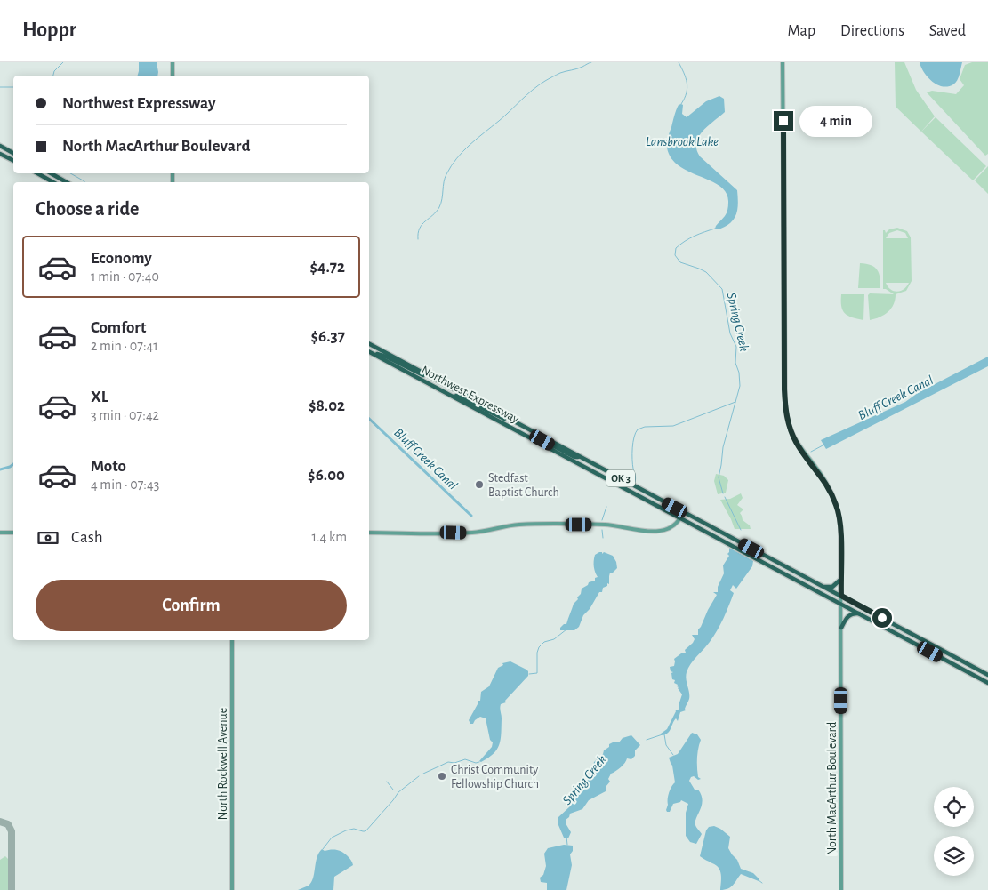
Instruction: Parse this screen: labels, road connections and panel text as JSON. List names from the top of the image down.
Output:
{
  "streets": {
    "highway": ["Northwest Expressway", "OK 3"],
    "main road": ["North Rockwell Avenue", "North MacArthur Boulevard"]
  },
  "crossings": [
    ["Northwest Expressway", "North MacArthur Boulevard"]
  ],
  "water": ["Lansbrook Lake", "Spring Creek", "Bluff Creek Canal"],
  "places": ["Stedfast Baptist Church", "Christ Community Fellowship Church"],
  "page": {
    "header": "Hoppr",
    "nav": ["Map", "Directions", "Saved"],
    "banner": ["Northwest Expressway", "North MacArthur Boulevard"],
    "bubble": "4 min",
    "heading": "Choose a ride",
    "list": [
      {
        "name": "Economy",
        "note": "1 min · 07:40",
        "value": "$4.72"
      },
      {
        "name": "Comfort",
        "note": "2 min · 07:41",
        "value": "$6.37"
      },
      {
        "name": "XL",
        "note": "3 min · 07:42",
        "value": "$8.02"
      },
      {
        "name": "Moto",
        "note": "4 min · 07:43",
        "value": "$6.00"
      }
    ],
    "pay": ["Cash", "1.4 km"],
    "buttons": "Confirm"
  }
}
